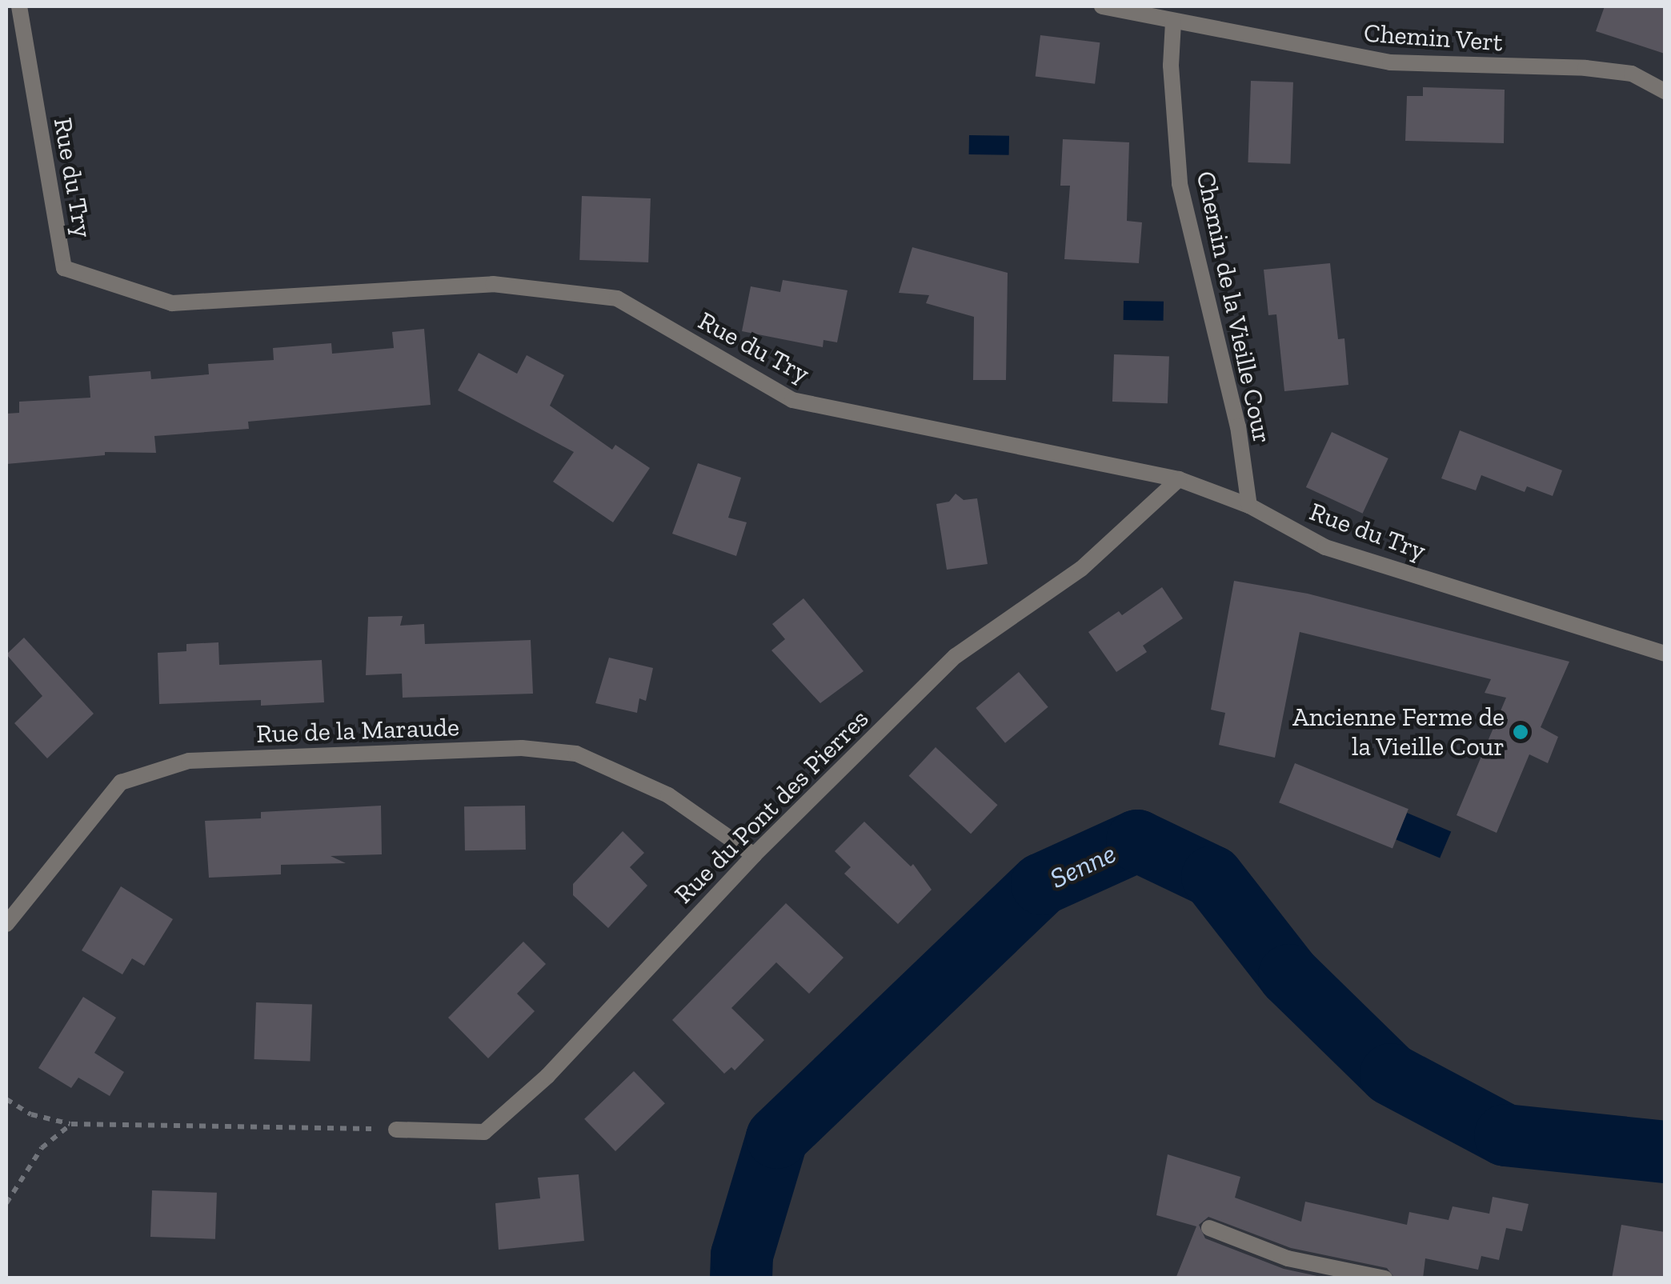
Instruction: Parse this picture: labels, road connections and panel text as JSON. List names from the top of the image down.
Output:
{
  "streets": {
    "street": [
      "Chemin Vert",
      "Rue du Try",
      "Chemin de la Vieille Cour",
      "Rue de la Maraude",
      "Rue du Pont des Pierres"
    ]
  },
  "crossings": [
    ["Chemin Vert", "Chemin de la Vieille Cour"],
    ["Rue du Try", "Chemin de la Vieille Cour"],
    ["Rue du Try", "Rue du Pont des Pierres"],
    ["Rue de la Maraude", "Rue du Pont des Pierres"]
  ],
  "water": ["Senne"],
  "places": ["Ancienne Ferme de la Vieille Cour"]
}
